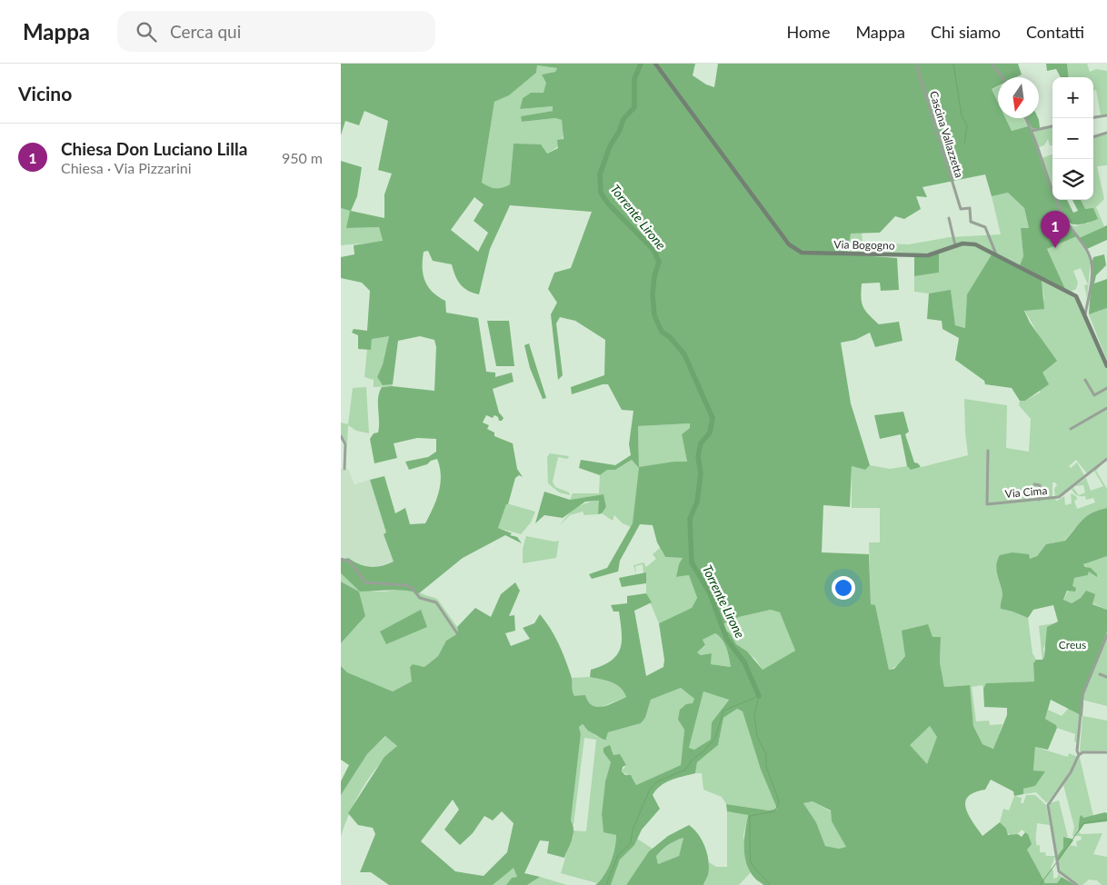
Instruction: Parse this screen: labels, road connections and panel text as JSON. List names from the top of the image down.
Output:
{
  "streets": {
    "main road": ["Via Bogogno"],
    "street": ["Cascina Vallazzetta", "Via Cima"]
  },
  "crossings": [
    ["Cascina Vallazzetta", "Via Bogogno"]
  ],
  "water": ["Torrente Lirone"],
  "parks": ["Creus"],
  "north": "bottom",
  "page": {
    "header": "Mappa",
    "search": "Cerca qui",
    "nav": [
      "Home",
      "Mappa",
      "Chi siamo",
      "Contatti"
    ],
    "heading": "Vicino",
    "map_buttons": ["+", "−"],
    "list": [
      {
        "mark": "1",
        "name": "Chiesa Don Luciano Lilla",
        "note": "Chiesa · Via Pizzarini",
        "value": "950 m"
      }
    ],
    "pins": "1"
  }
}
